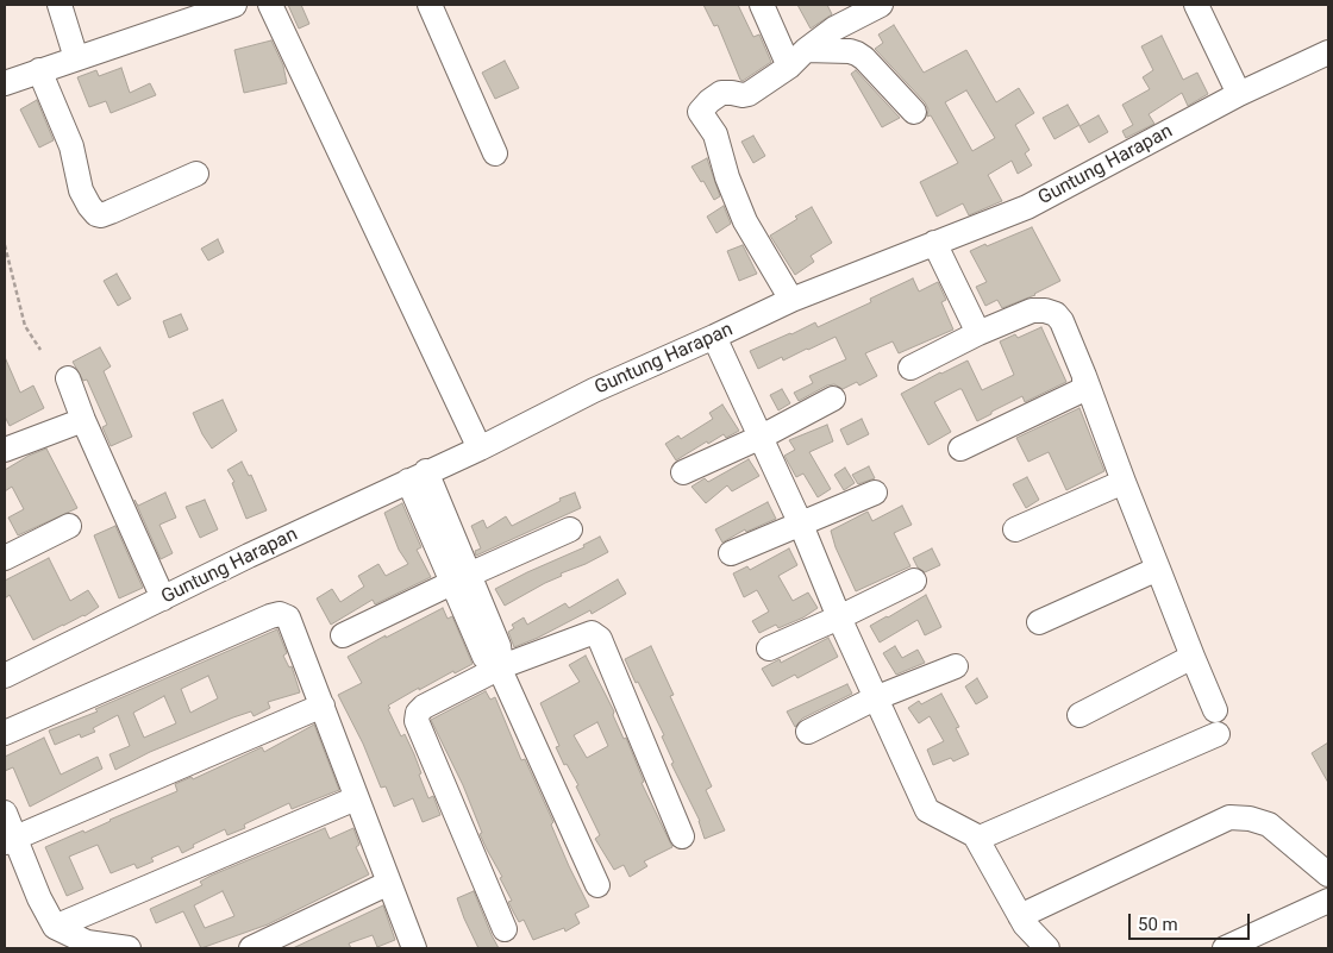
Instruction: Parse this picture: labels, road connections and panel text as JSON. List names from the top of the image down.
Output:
{
  "streets": {
    "street": ["Guntung Harapan"]
  },
  "scale_bar": "50 m"
}
